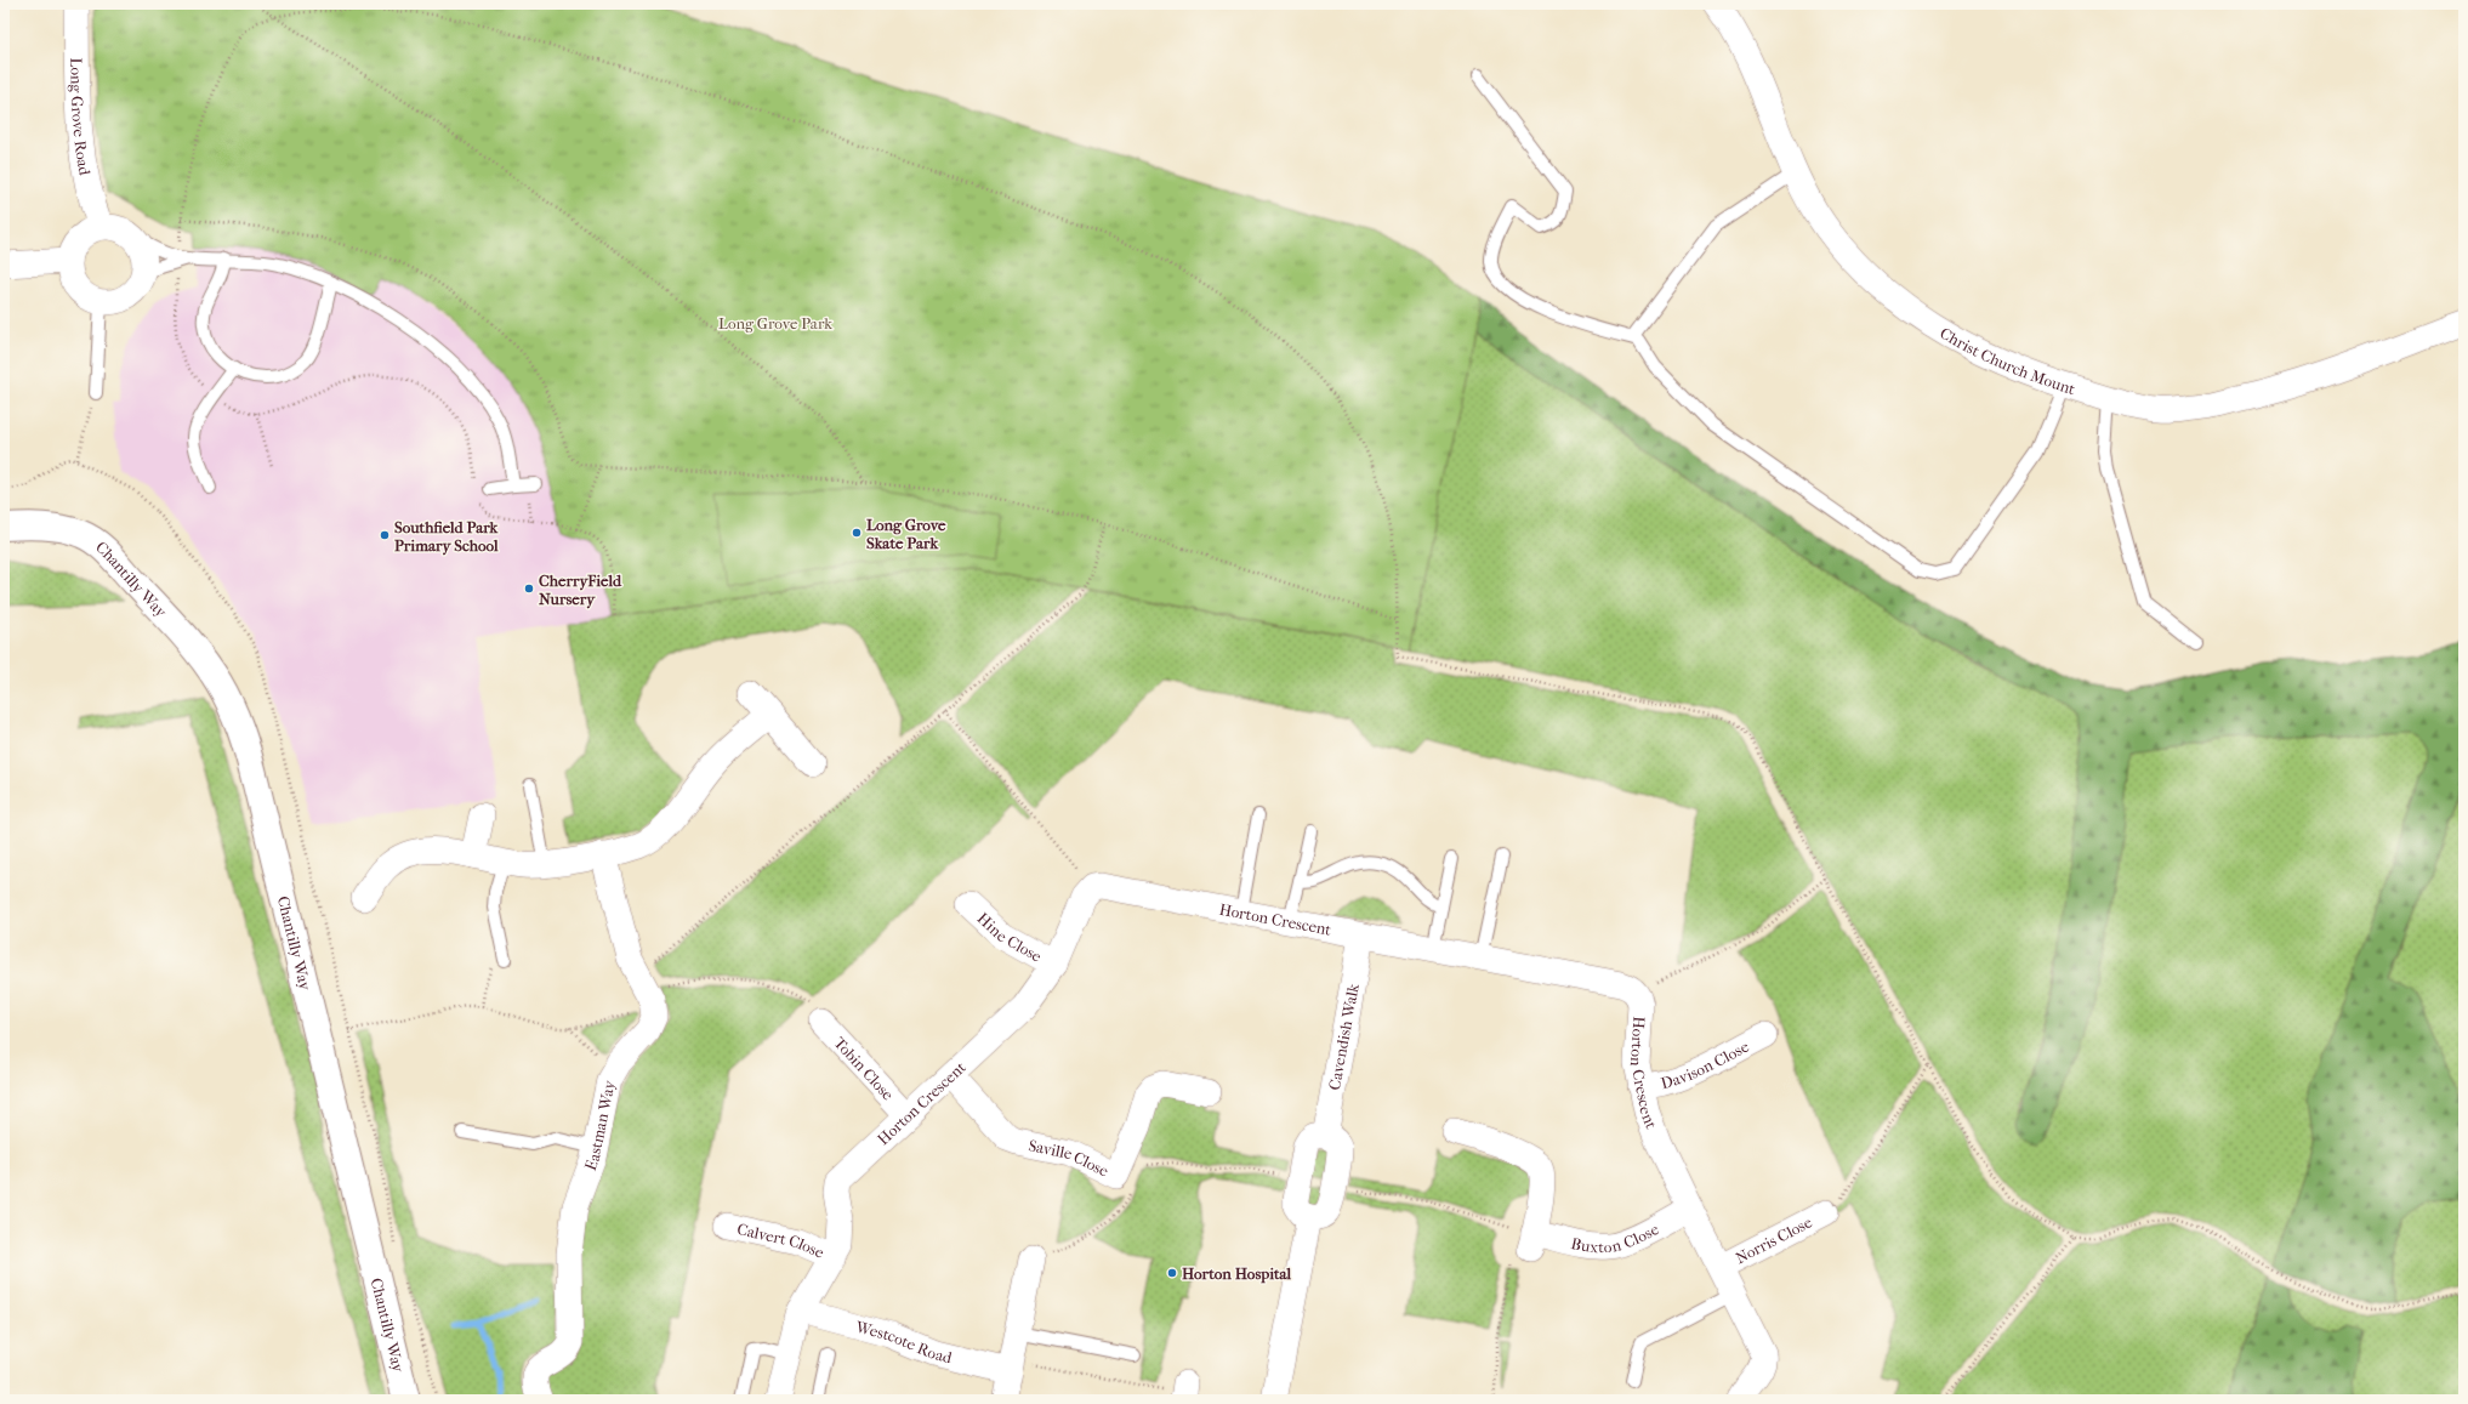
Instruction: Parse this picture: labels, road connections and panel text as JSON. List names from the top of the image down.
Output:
{
  "streets": {
    "street": [
      "Long Grove Road",
      "Christ Church Mount",
      "Chantilly Way",
      "Horton Crescent",
      "Hine Close",
      "Cavendish Walk",
      "Davison Close",
      "Tobin Close",
      "Eastman Way",
      "Saville Close",
      "Buxton Close",
      "Norris Close",
      "Calvert Close",
      "Westcote Road"
    ]
  },
  "crossings": [
    ["Horton Crescent", "Hine Close"],
    ["Horton Crescent", "Cavendish Walk"],
    ["Horton Crescent", "Davison Close"],
    ["Horton Crescent", "Tobin Close"],
    ["Horton Crescent", "Saville Close"],
    ["Horton Crescent", "Buxton Close"],
    ["Horton Crescent", "Norris Close"],
    ["Horton Crescent", "Calvert Close"],
    ["Horton Crescent", "Westcote Road"]
  ],
  "parks": ["Long Grove Park"],
  "places": [
    "Long Grove Skate Park",
    "Southfield Park Primary School",
    "CherryField Nursery",
    "Horton Hospital"
  ]
}
